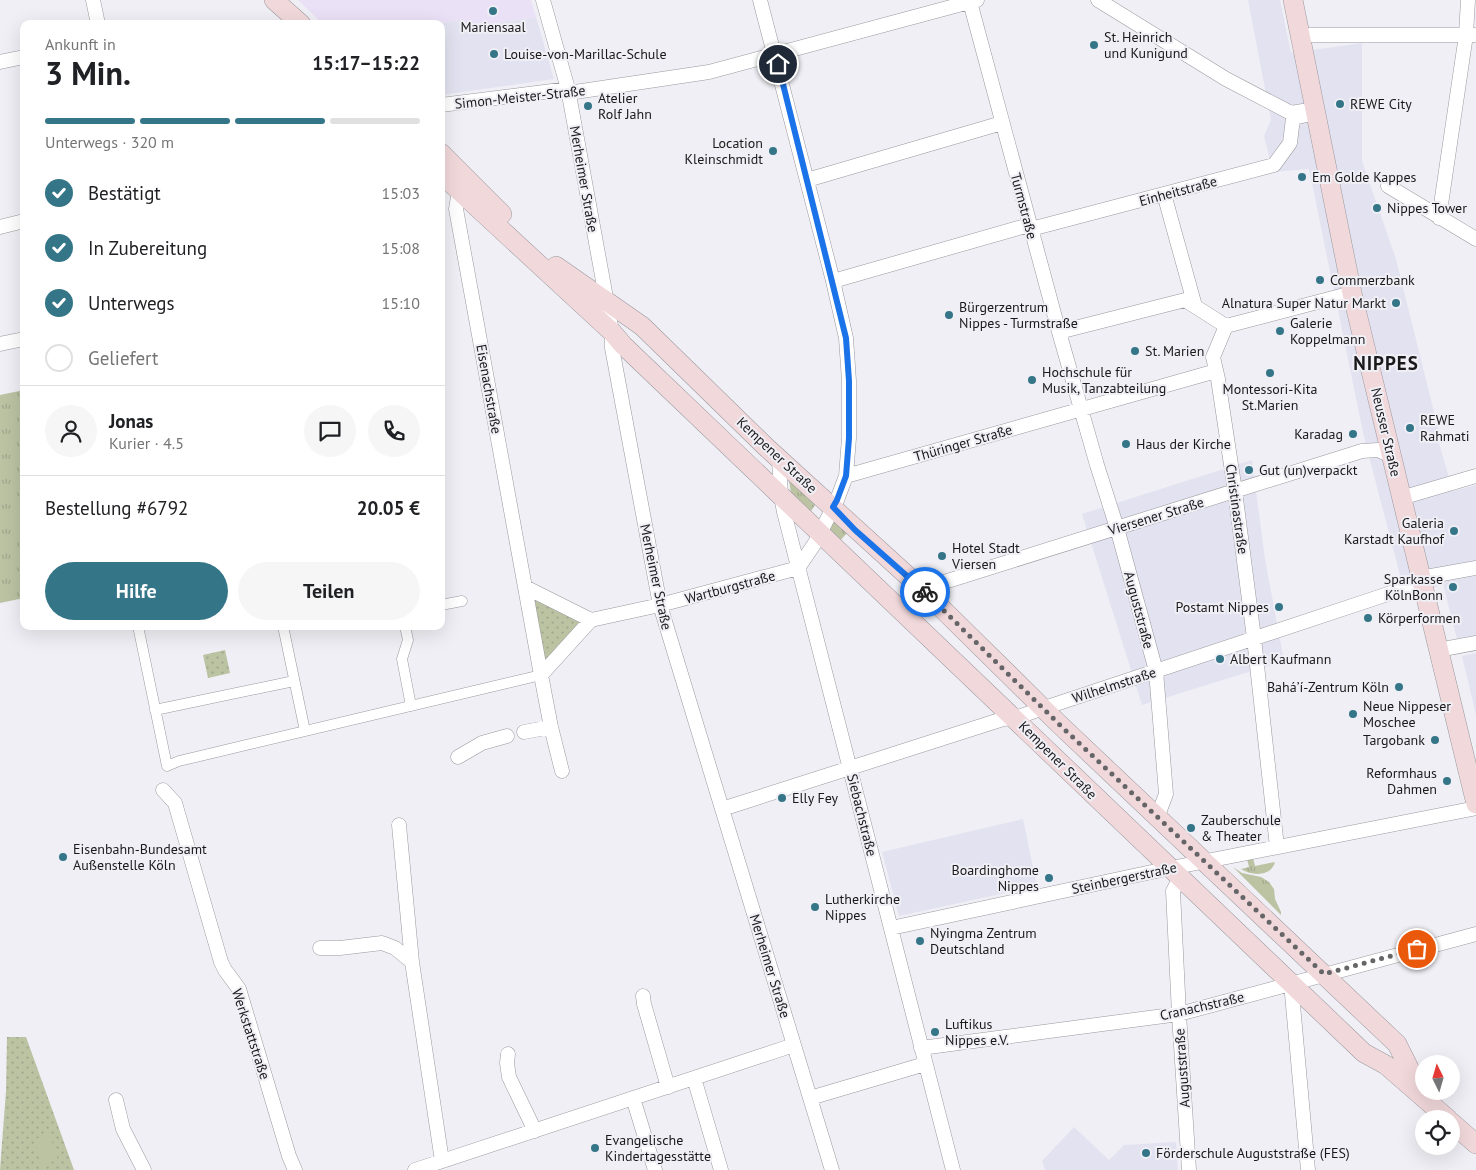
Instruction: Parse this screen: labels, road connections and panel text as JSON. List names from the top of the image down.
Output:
{
  "streets": {
    "main road": ["Neusser Straße", "Kempener Straße"],
    "street": [
      "Simon-Meister-Straße",
      "Merheimer Straße",
      "Einheitstraße",
      "Turmstraße",
      "Eisenachstraße",
      "Thüringer Straße",
      "Christinastraße",
      "Viersener Straße",
      "Wartburgstraße",
      "Auguststraße",
      "Wilhelmstraße",
      "Siebachstraße",
      "Steinbergerstraße",
      "Cranachstraße",
      "Werkstattstraße"
    ]
  },
  "crossings": [
    ["Simon-Meister-Straße", "Merheimer Straße"],
    ["Simon-Meister-Straße", "Turmstraße"],
    ["Merheimer Straße", "Kempener Straße"],
    ["Merheimer Straße", "Wartburgstraße"],
    ["Merheimer Straße", "Wilhelmstraße"],
    ["Einheitstraße", "Turmstraße"],
    ["Turmstraße", "Thüringer Straße"],
    ["Turmstraße", "Auguststraße"],
    ["Eisenachstraße", "Kempener Straße"],
    ["Neusser Straße", "Viersener Straße"],
    ["Neusser Straße", "Wilhelmstraße"],
    ["Thüringer Straße", "Christinastraße"],
    ["Thüringer Straße", "Auguststraße"],
    ["Kempener Straße", "Viersener Straße"],
    ["Kempener Straße", "Auguststraße"],
    ["Kempener Straße", "Wilhelmstraße"],
    ["Kempener Straße", "Siebachstraße"],
    ["Kempener Straße", "Steinbergerstraße"],
    ["Kempener Straße", "Cranachstraße"],
    ["Christinastraße", "Viersener Straße"],
    ["Christinastraße", "Wilhelmstraße"],
    ["Christinastraße", "Steinbergerstraße"],
    ["Viersener Straße", "Auguststraße"],
    ["Wartburgstraße", "Siebachstraße"],
    ["Auguststraße", "Wilhelmstraße"],
    ["Auguststraße", "Steinbergerstraße"],
    ["Auguststraße", "Cranachstraße"],
    ["Wilhelmstraße", "Siebachstraße"],
    ["Siebachstraße", "Steinbergerstraße"],
    ["Siebachstraße", "Cranachstraße"]
  ],
  "districts": ["NIPPES"],
  "places": [
    "Mariensaal",
    "St. Heinrich und Kunigund",
    "Louise-von-Marillac-Schule",
    "REWE City",
    "Atelier Rolf Jahn",
    "Location Kleinschmidt",
    "Em Golde Kappes",
    "Nippes Tower",
    "Commerzbank",
    "Alnatura Super Natur Markt",
    "Bürgerzentrum Nippes - Turmstraße",
    "Galerie Koppelmann",
    "St. Marien",
    "Montessori-Kita St.Marien",
    "Hochschule für Musik, Tanzabteilung",
    "REWE Rahmati",
    "Karadag",
    "Haus der Kirche",
    "Gut (un)verpackt",
    "Galeria Karstadt Kaufhof",
    "Hotel Stadt Viersen",
    "Sparkasse KölnBonn",
    "Postamt Nippes",
    "Körperformen",
    "Albert Kaufmann",
    "Bahá’í-Zentrum Köln",
    "Neue Nippeser Moschee",
    "Targobank",
    "Reformhaus Dahmen",
    "Elly Fey",
    "Zauberschule & Theater",
    "Eisenbahn-Bundesamt Außenstelle Köln",
    "Boardinghome Nippes",
    "Lutherkirche Nippes",
    "Nyingma Zentrum Deutschland",
    "Luftikus Nippes e.V.",
    "Evangelische Kindertagesstätte",
    "Förderschule Auguststraße (FES)"
  ],
  "north": "top",
  "page": {
    "heading": ["3 Min.", "Ankunft in", "15:17–15:22"],
    "panel": [
      "Jonas",
      "Kurier · 4.5",
      "Bestellung #6792",
      "20.05 €"
    ],
    "bar": "Unterwegs · 320 m",
    "list": [
      ["Bestätigt", "15:03"],
      ["In Zubereitung", "15:08"],
      ["Unterwegs", "15:10"],
      "Geliefert"
    ],
    "buttons": ["Hilfe", "Teilen"]
  }
}
